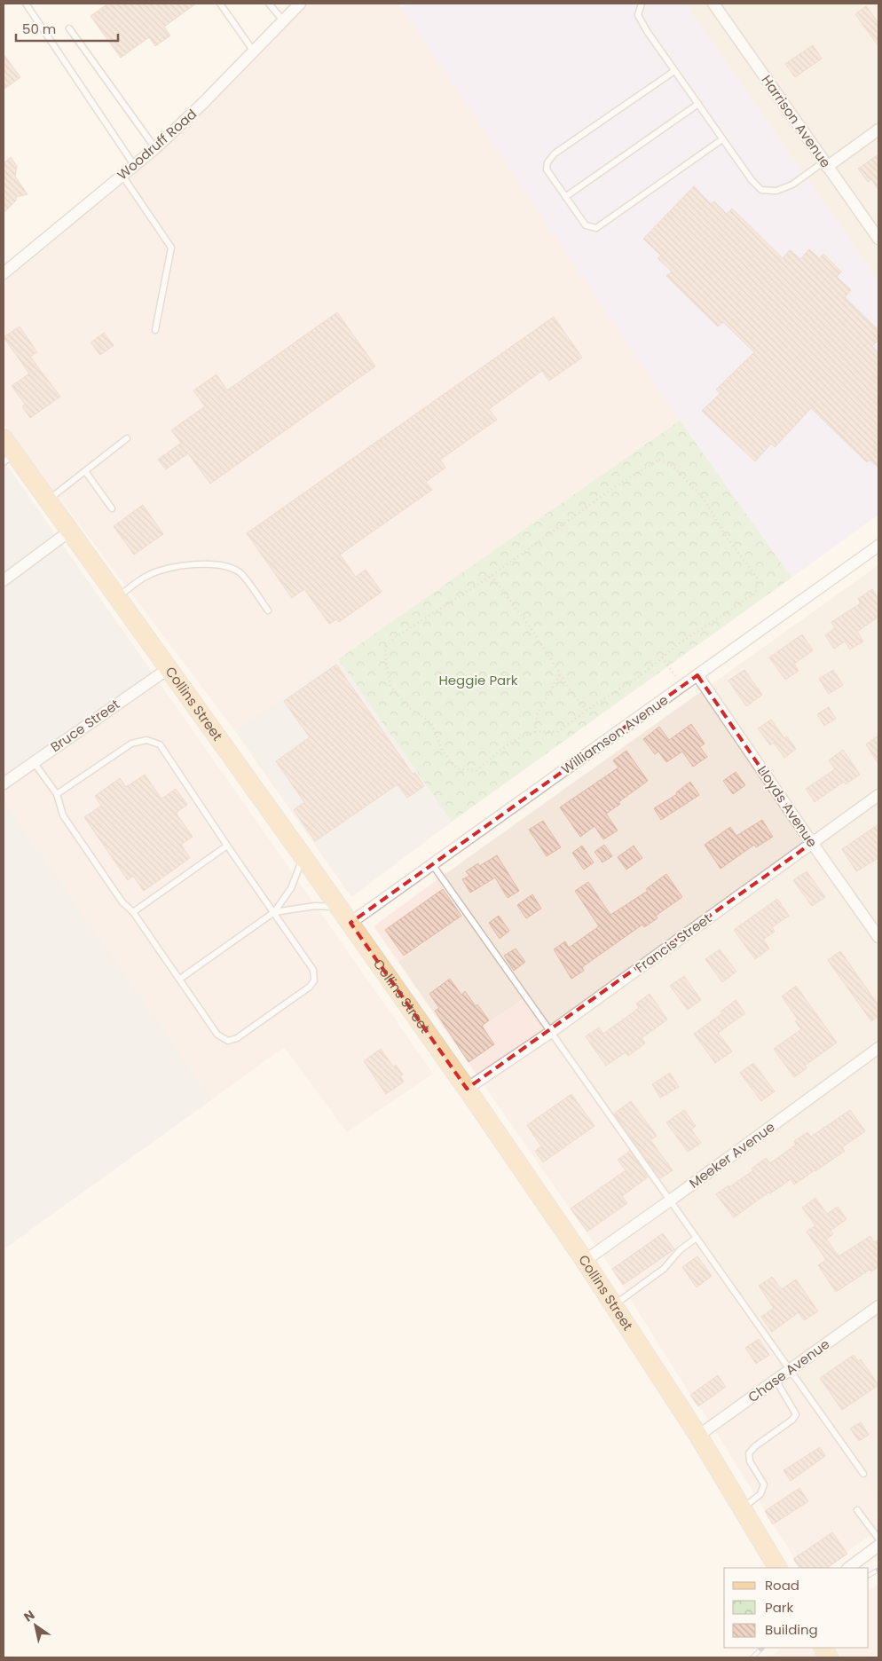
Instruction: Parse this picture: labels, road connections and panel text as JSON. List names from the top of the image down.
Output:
{
  "streets": {
    "main road": ["Collins Street"],
    "street": [
      "Harrison Avenue",
      "Woodruff Road",
      "Bruce Street",
      "Williamson Avenue",
      "Lloyds Avenue",
      "Francis Street",
      "Meeker Avenue",
      "Chase Avenue"
    ]
  },
  "crossings": [
    ["Collins Street", "Bruce Street"],
    ["Collins Street", "Williamson Avenue"],
    ["Collins Street", "Francis Street"],
    ["Collins Street", "Meeker Avenue"],
    ["Collins Street", "Chase Avenue"],
    ["Williamson Avenue", "Lloyds Avenue"],
    ["Lloyds Avenue", "Francis Street"]
  ],
  "parks": ["Heggie Park"],
  "legend": ["Road", "Park", "Building"],
  "scale_bar": "50 m",
  "north": "top left"
}
